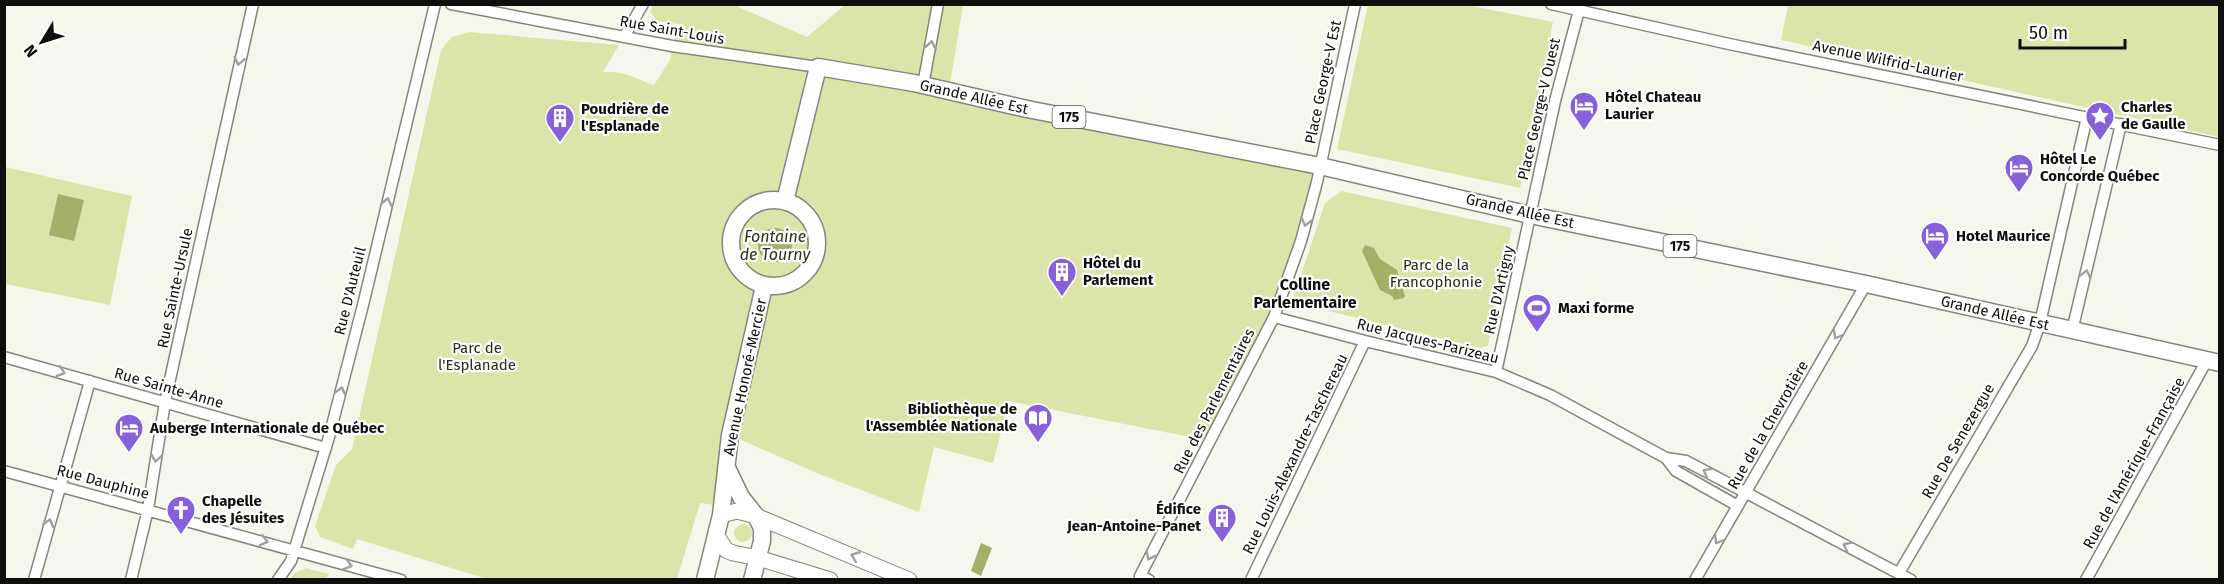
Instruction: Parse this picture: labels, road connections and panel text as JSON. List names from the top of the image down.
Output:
{
  "streets": {
    "main road": ["Grande Allée Est", "175", "Avenue Honoré-Mercier"],
    "street": [
      "Rue Saint-Louis",
      "Avenue Wilfrid-Laurier",
      "Place George-V Est",
      "Place George-V Ouest",
      "Rue Sainte-Ursule",
      "Rue D'Artigny",
      "Rue D'Auteuil",
      "Rue Jacques-Parizeau",
      "Rue Sainte-Anne",
      "Rue des Parlementaires",
      "Rue de la Chevrotière",
      "Rue De Senezergue",
      "Rue Louis-Alexandre-Taschereau",
      "Rue de l'Amérique-Française",
      "Rue Dauphine"
    ]
  },
  "crossings": [
    ["Rue Saint-Louis", "Grande Allée Est"],
    ["Avenue Wilfrid-Laurier", "Place George-V Ouest"],
    ["Avenue Wilfrid-Laurier", "Rue De Senezergue"],
    ["Place George-V Est", "Grande Allée Est"],
    ["Place George-V Est", "Rue des Parlementaires"],
    ["Grande Allée Est", "Place George-V Ouest"],
    ["Grande Allée Est", "Rue D'Artigny"],
    ["Grande Allée Est", "Rue des Parlementaires"],
    ["Grande Allée Est", "Rue de la Chevrotière"],
    ["Grande Allée Est", "Rue De Senezergue"],
    ["Grande Allée Est", "Rue de l'Amérique-Française"],
    ["Place George-V Ouest", "Rue D'Artigny"],
    ["Rue Sainte-Ursule", "Rue Sainte-Anne"],
    ["Rue Sainte-Ursule", "Rue Dauphine"],
    ["Rue D'Artigny", "Rue Jacques-Parizeau"],
    ["Rue D'Auteuil", "Rue Sainte-Anne"],
    ["Rue D'Auteuil", "Rue Dauphine"],
    ["Rue Jacques-Parizeau", "Rue des Parlementaires"],
    ["Rue Jacques-Parizeau", "Rue de la Chevrotière"],
    ["Rue Jacques-Parizeau", "Rue De Senezergue"],
    ["Rue Jacques-Parizeau", "Rue Louis-Alexandre-Taschereau"]
  ],
  "one_way": [
    "Rue Sainte-Ursule",
    "Rue D'Auteuil",
    "Rue des Parlementaires",
    "Rue de la Chevrotière",
    "Rue Dauphine"
  ],
  "districts": ["Colline Parlementaire"],
  "water": ["Fontaine de Tourny"],
  "parks": ["Parc de la Francophonie", "Parc de l'Esplanade"],
  "places": {
    "hotel": [
      "Hôtel Chateau Laurier",
      "Hôtel Le Concorde Québec",
      "Hotel Maurice",
      "Auberge Internationale de Québec"
    ],
    "place": ["Charles de Gaulle"],
    "building": ["Poudrière de l'Esplanade", "Hôtel du Parlement", "Édifice Jean-Antoine-Panet"],
    "sports": ["Maxi forme"],
    "library": ["Bibliothèque de l'Assemblée Nationale"],
    "church": ["Chapelle des Jésuites"]
  },
  "scale_bar": "50 m",
  "north": "bottom left"
}
